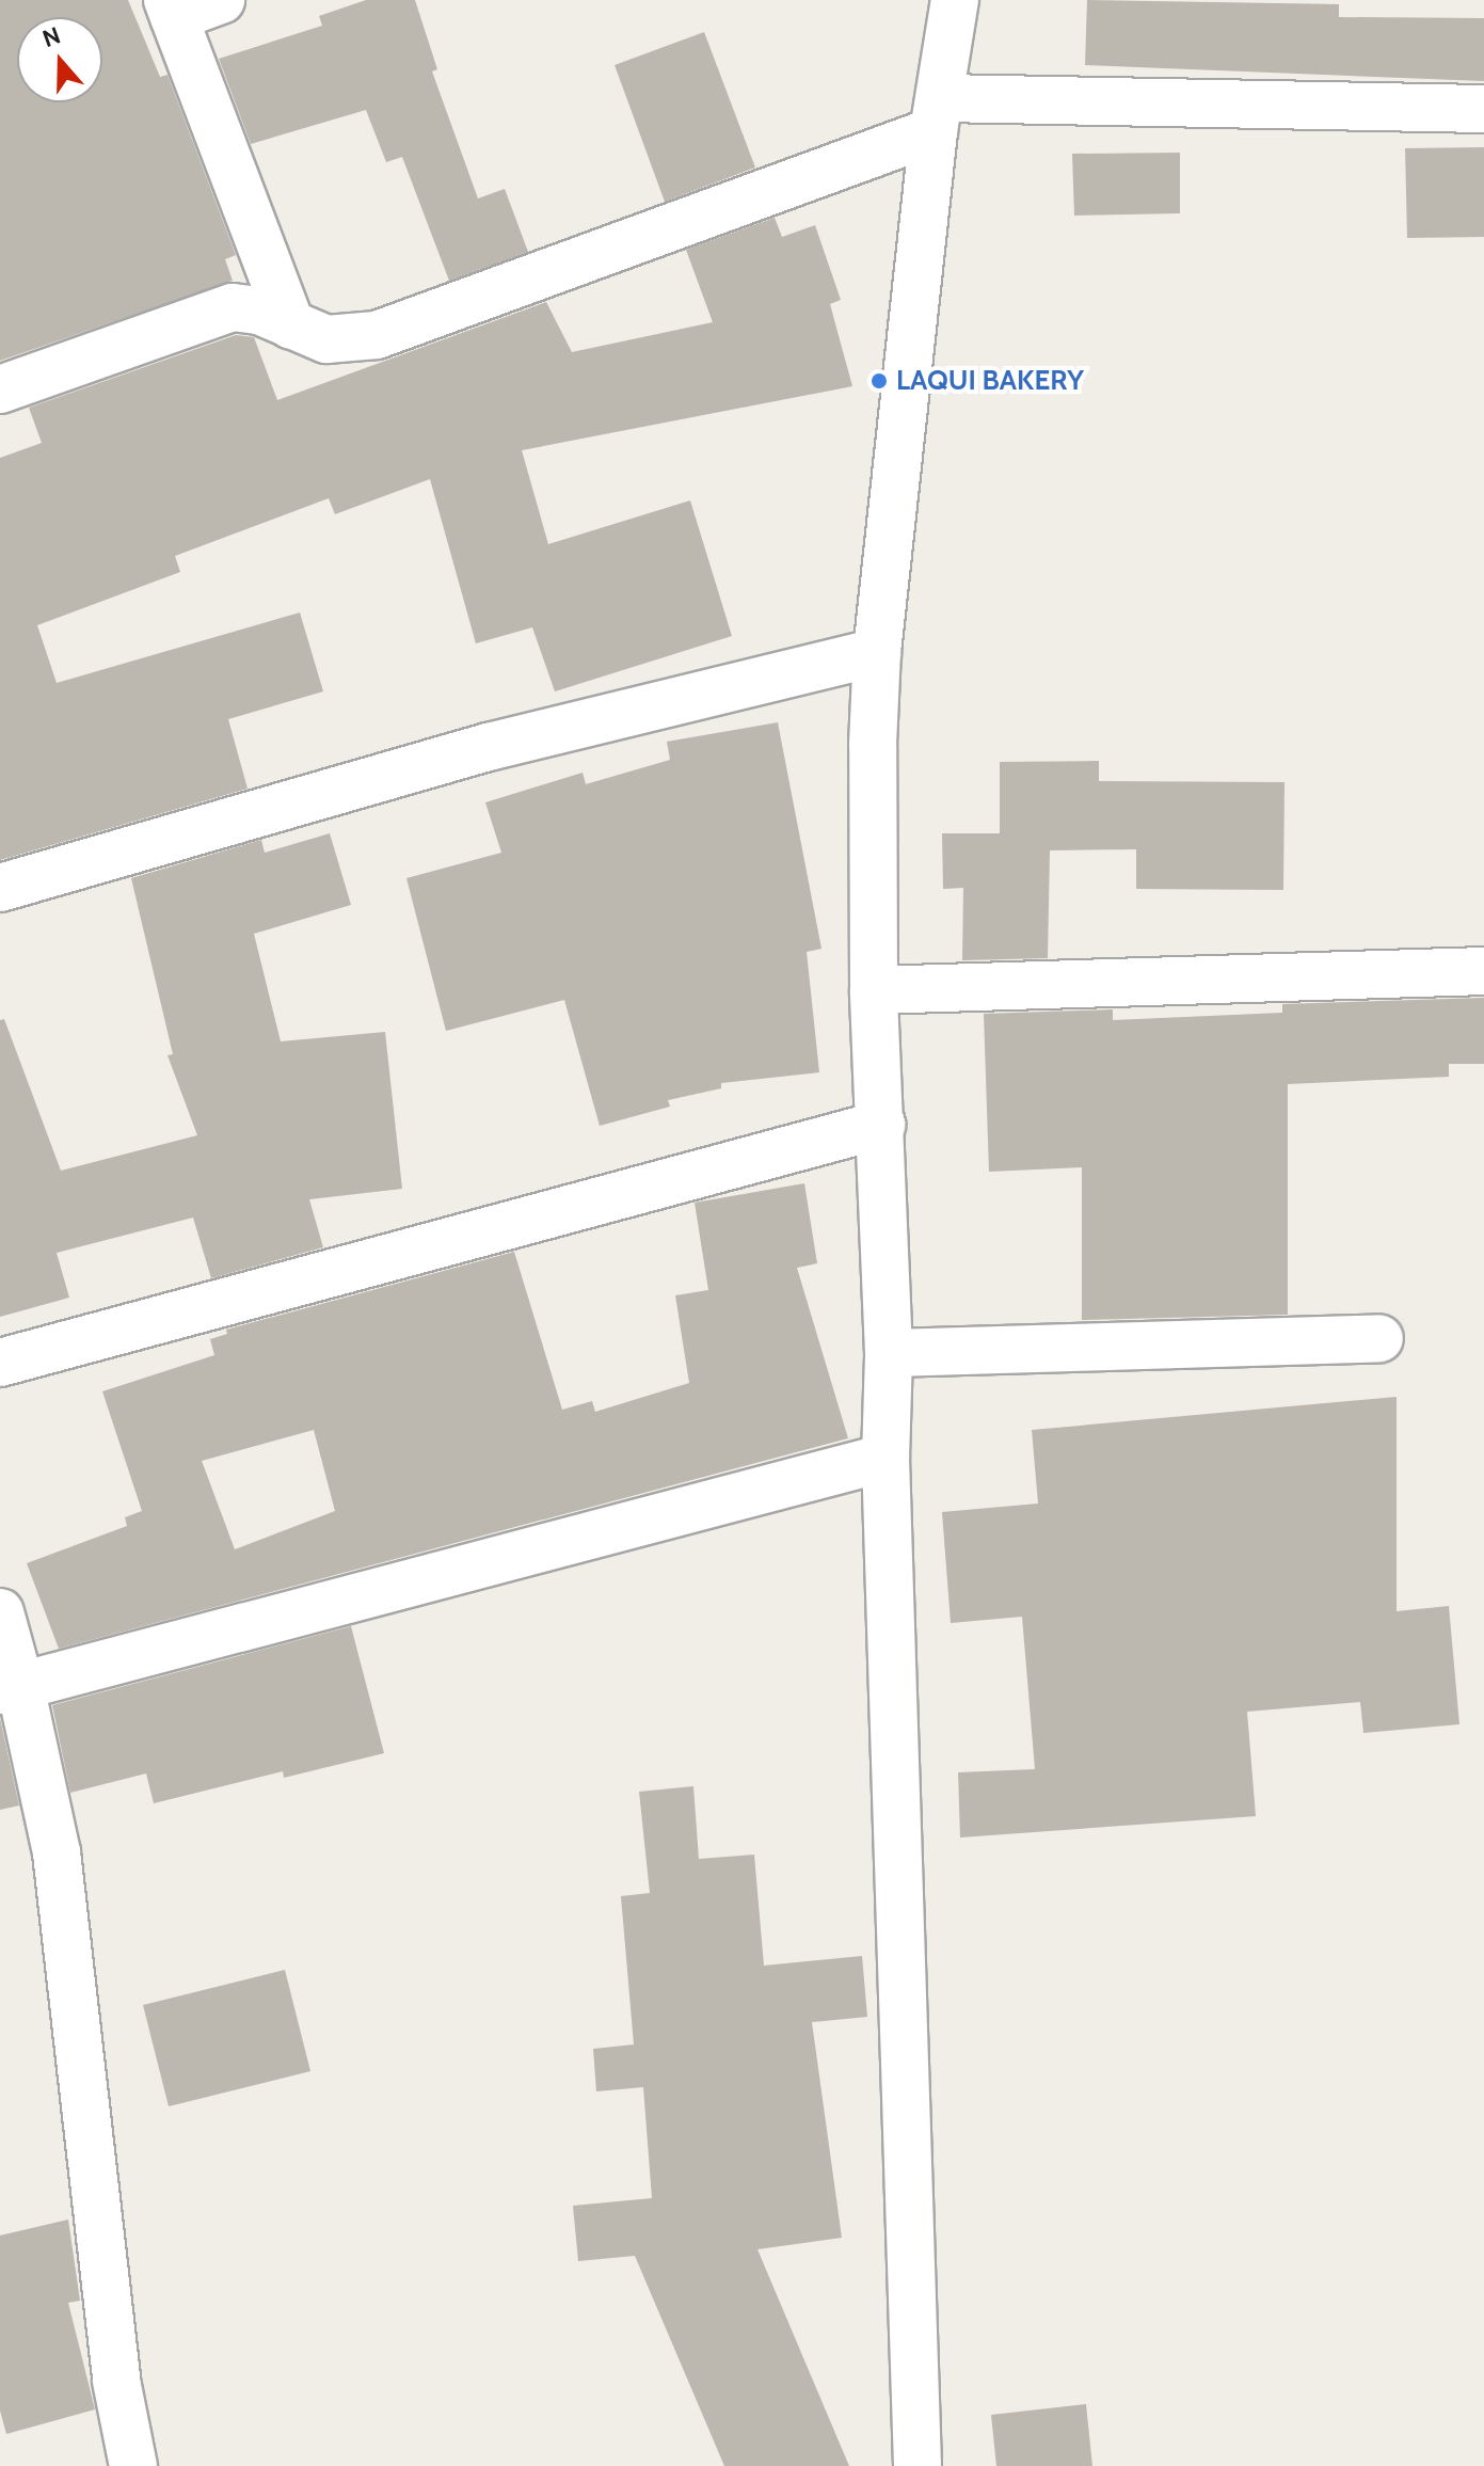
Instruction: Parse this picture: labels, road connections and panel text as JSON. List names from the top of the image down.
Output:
{
  "places": ["LAQUI BAKERY"],
  "north": "top"
}
